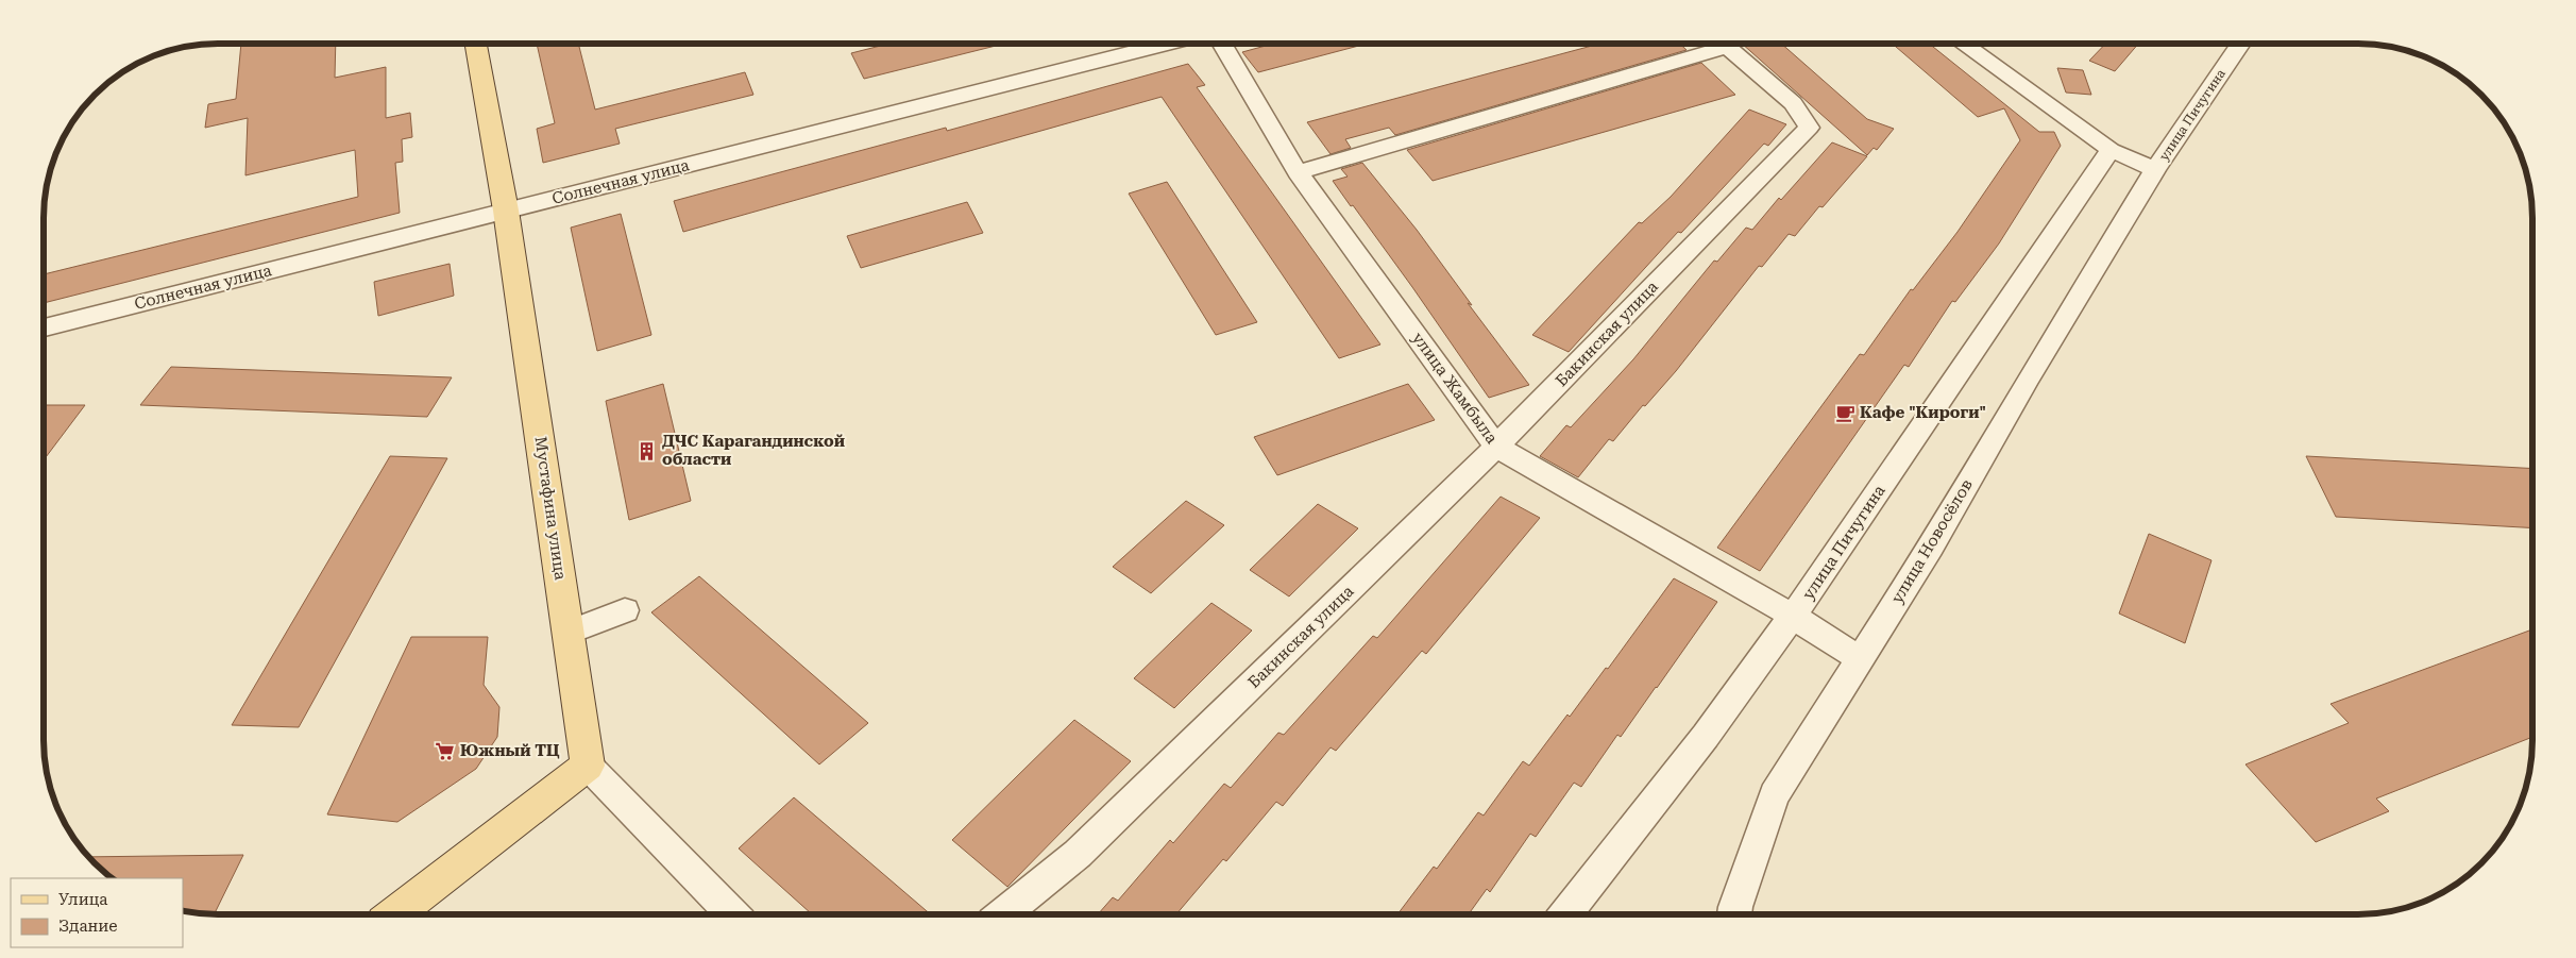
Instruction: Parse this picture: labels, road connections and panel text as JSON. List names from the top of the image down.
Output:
{
  "streets": {
    "main road": ["Мустафина улица"],
    "street": [
      "улица Пичугина",
      "Солнечная улица",
      "Бакинская улица",
      "улица Жамбыла",
      "улица Новосёлов"
    ]
  },
  "crossings": [
    ["улица Пичугина", "улица Жамбыла"],
    ["улица Пичугина", "улица Новосёлов"],
    ["Солнечная улица", "Мустафина улица"],
    ["Бакинская улица", "улица Жамбыла"],
    ["улица Жамбыла", "улица Новосёлов"]
  ],
  "places": {
    "cafe": ["Кафе \"Кироги\""],
    "building": ["ДЧС Карагандинской области"],
    "supermarket": ["Южный ТЦ"]
  },
  "legend": ["Улица", "Здание"]
}
